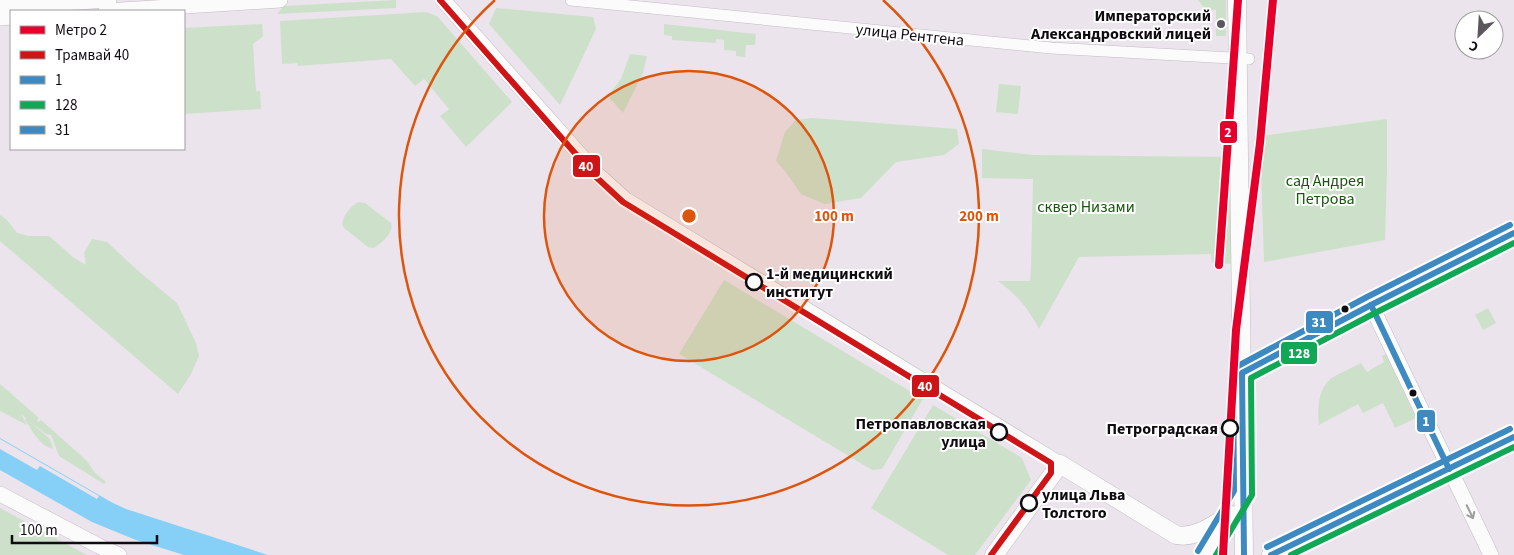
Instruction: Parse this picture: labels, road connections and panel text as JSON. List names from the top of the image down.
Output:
{
  "streets": {
    "street": ["улица Рентгена"]
  },
  "parks": ["сад Андрея Петрова", "сквер Низами"],
  "places": [
    "Императорский Александровский лицей",
    "1-й медицинский институт",
    "Петроградская",
    "Петропавловская улица",
    "улица Льва Толстого"
  ],
  "lines": [
    "metro line 2",
    "tram line 40",
    "transit line 31",
    "transit line 1",
    "transit line 128"
  ],
  "legend": [
    "Метро 2",
    "Трамвай 40",
    "1",
    "128",
    "31"
  ],
  "scale_bar": "100 m",
  "north": "bottom left",
  "rings": ["100 m", "200 m"]
}
